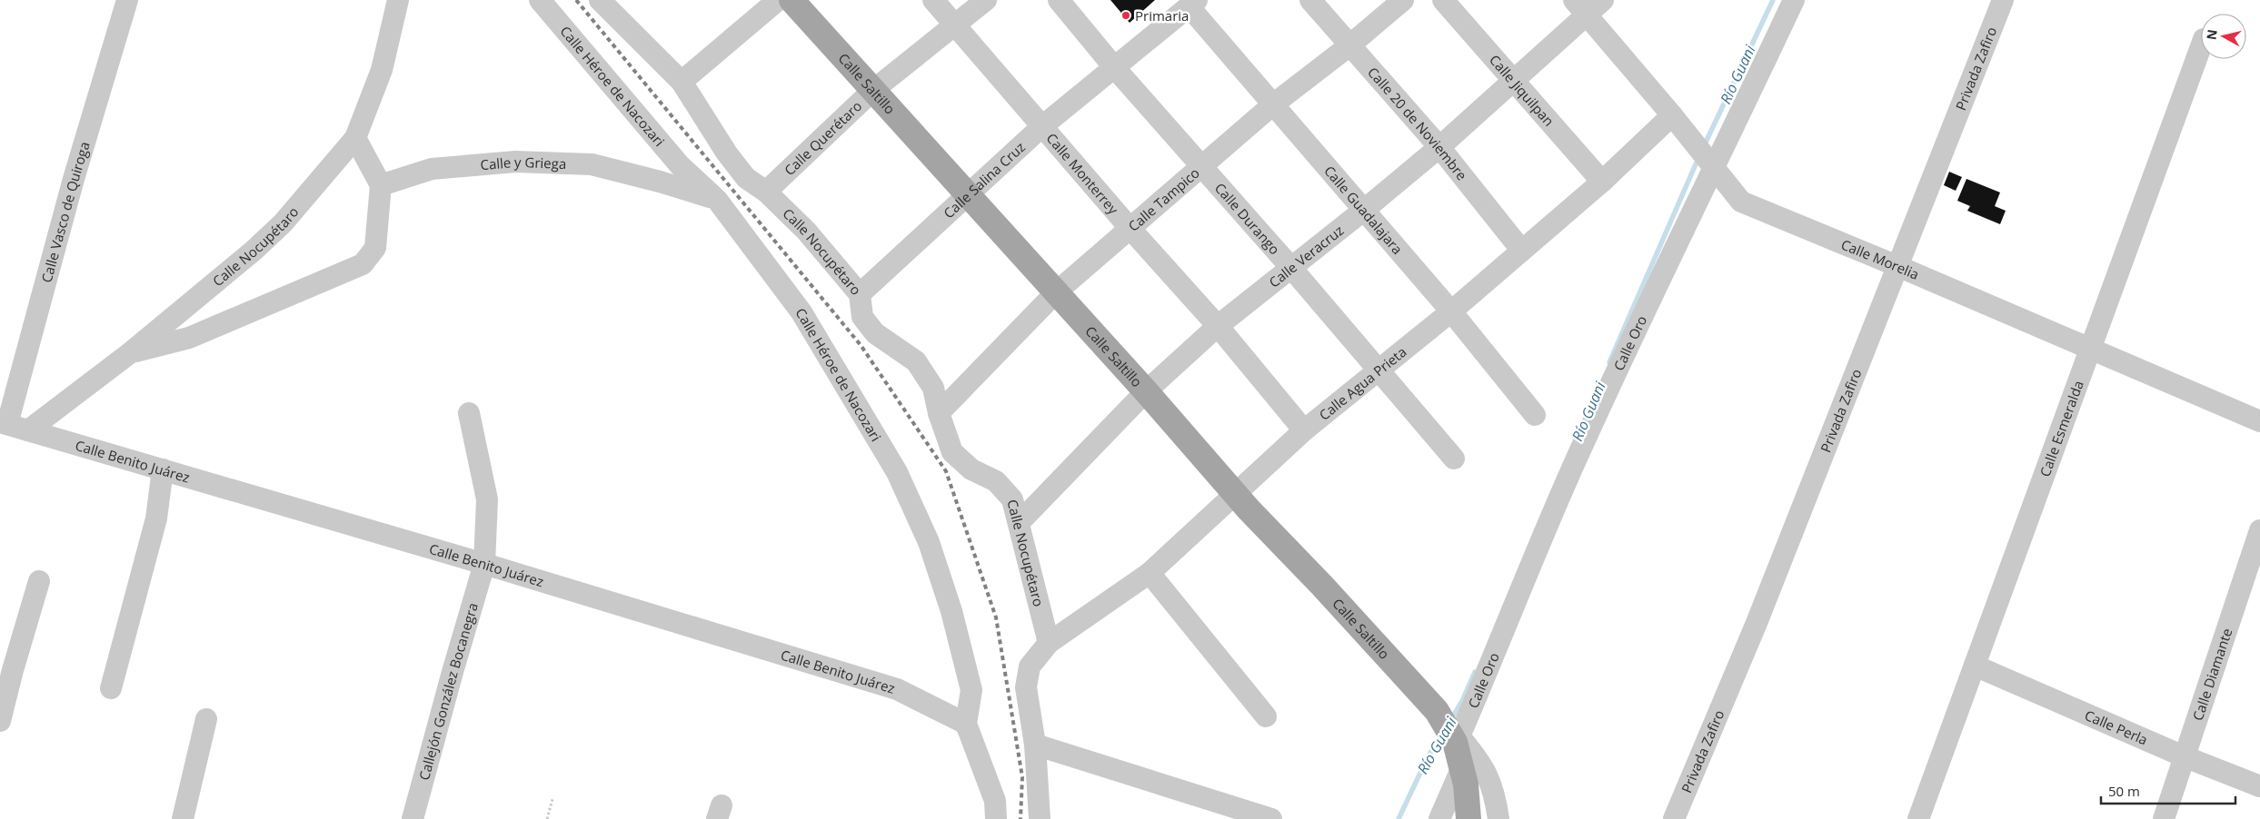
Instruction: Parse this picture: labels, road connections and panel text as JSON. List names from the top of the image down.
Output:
{
  "streets": {
    "main road": ["Calle Saltillo"],
    "street": [
      "Privada Zafiro",
      "Calle Héroe de Nacozari",
      "Calle Jiquilpan",
      "Calle 20 de Noviembre",
      "Calle Querétaro",
      "Calle y Griega",
      "Calle Monterrey",
      "Calle Salina Cruz",
      "Calle Tampico",
      "Calle Guadalajara",
      "Calle Vasco de Quiroga",
      "Calle Durango",
      "Calle Nocupétaro",
      "Calle Veracruz",
      "Calle Morelia",
      "Calle Oro",
      "Calle Agua Prieta",
      "Calle Esmeralda",
      "Calle Benito Juárez",
      "Calle Diamante",
      "Callejón González Bocanegra",
      "Calle Perla"
    ]
  },
  "crossings": [
    ["Privada Zafiro", "Calle Morelia"],
    ["Calle Saltillo", "Calle Querétaro"],
    ["Calle Saltillo", "Calle Salina Cruz"],
    ["Calle Saltillo", "Calle Tampico"],
    ["Calle Saltillo", "Calle Veracruz"],
    ["Calle Saltillo", "Calle Oro"],
    ["Calle Saltillo", "Calle Agua Prieta"],
    ["Calle Héroe de Nacozari", "Calle y Griega"],
    ["Calle Héroe de Nacozari", "Calle Benito Juárez"],
    ["Calle Jiquilpan", "Calle Veracruz"],
    ["Calle Jiquilpan", "Calle Agua Prieta"],
    ["Calle 20 de Noviembre", "Calle Tampico"],
    ["Calle 20 de Noviembre", "Calle Veracruz"],
    ["Calle 20 de Noviembre", "Calle Agua Prieta"],
    ["Calle Querétaro", "Calle Monterrey"],
    ["Calle Querétaro", "Calle Nocupétaro"],
    ["Calle Monterrey", "Calle Salina Cruz"],
    ["Calle Monterrey", "Calle Tampico"],
    ["Calle Monterrey", "Calle Veracruz"],
    ["Calle Monterrey", "Calle Agua Prieta"],
    ["Calle Salina Cruz", "Calle Guadalajara"],
    ["Calle Salina Cruz", "Calle Durango"],
    ["Calle Salina Cruz", "Calle Nocupétaro"],
    ["Calle Tampico", "Calle Guadalajara"],
    ["Calle Tampico", "Calle Durango"],
    ["Calle Tampico", "Calle Nocupétaro"],
    ["Calle Guadalajara", "Calle Veracruz"],
    ["Calle Guadalajara", "Calle Agua Prieta"],
    ["Calle Vasco de Quiroga", "Calle Benito Juárez"],
    ["Calle Durango", "Calle Veracruz"],
    ["Calle Durango", "Calle Agua Prieta"],
    ["Calle Nocupétaro", "Calle Veracruz"],
    ["Calle Nocupétaro", "Calle Agua Prieta"],
    ["Calle Nocupétaro", "Calle Benito Juárez"],
    ["Calle Veracruz", "Calle Morelia"],
    ["Calle Morelia", "Calle Oro"],
    ["Calle Morelia", "Calle Agua Prieta"],
    ["Calle Morelia", "Calle Esmeralda"],
    ["Calle Esmeralda", "Calle Perla"],
    ["Calle Benito Juárez", "Callejón González Bocanegra"],
    ["Calle Diamante", "Calle Perla"]
  ],
  "water": ["Río Guani"],
  "places": ["Primaria"],
  "scale_bar": "50 m",
  "north": "left"
}
